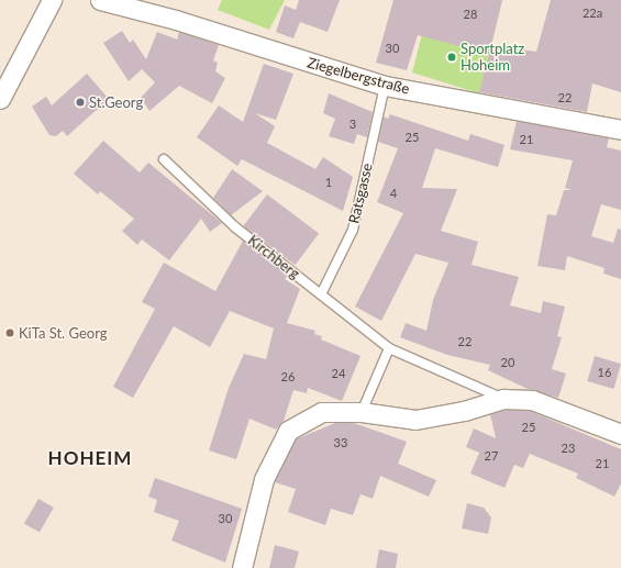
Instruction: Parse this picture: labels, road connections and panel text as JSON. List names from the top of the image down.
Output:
{
  "streets": {
    "street": ["Ziegelbergstraße"],
    "lane": ["Ratsgasse", "Kirchberg"]
  },
  "crossings": [
    ["Ziegelbergstraße", "Ratsgasse"],
    ["Ratsgasse", "Kirchberg"]
  ],
  "districts": ["HOHEIM"],
  "places": ["Sportplatz Hoheim", "St.Georg", "KiTa St. Georg"],
  "house_numbers": [
    "22a",
    "28",
    "30",
    "22",
    "3",
    "25",
    "21",
    "1",
    "4",
    "22",
    "20",
    "16",
    "24",
    "26",
    "25",
    "33",
    "23",
    "27",
    "21",
    "30"
  ]
}
